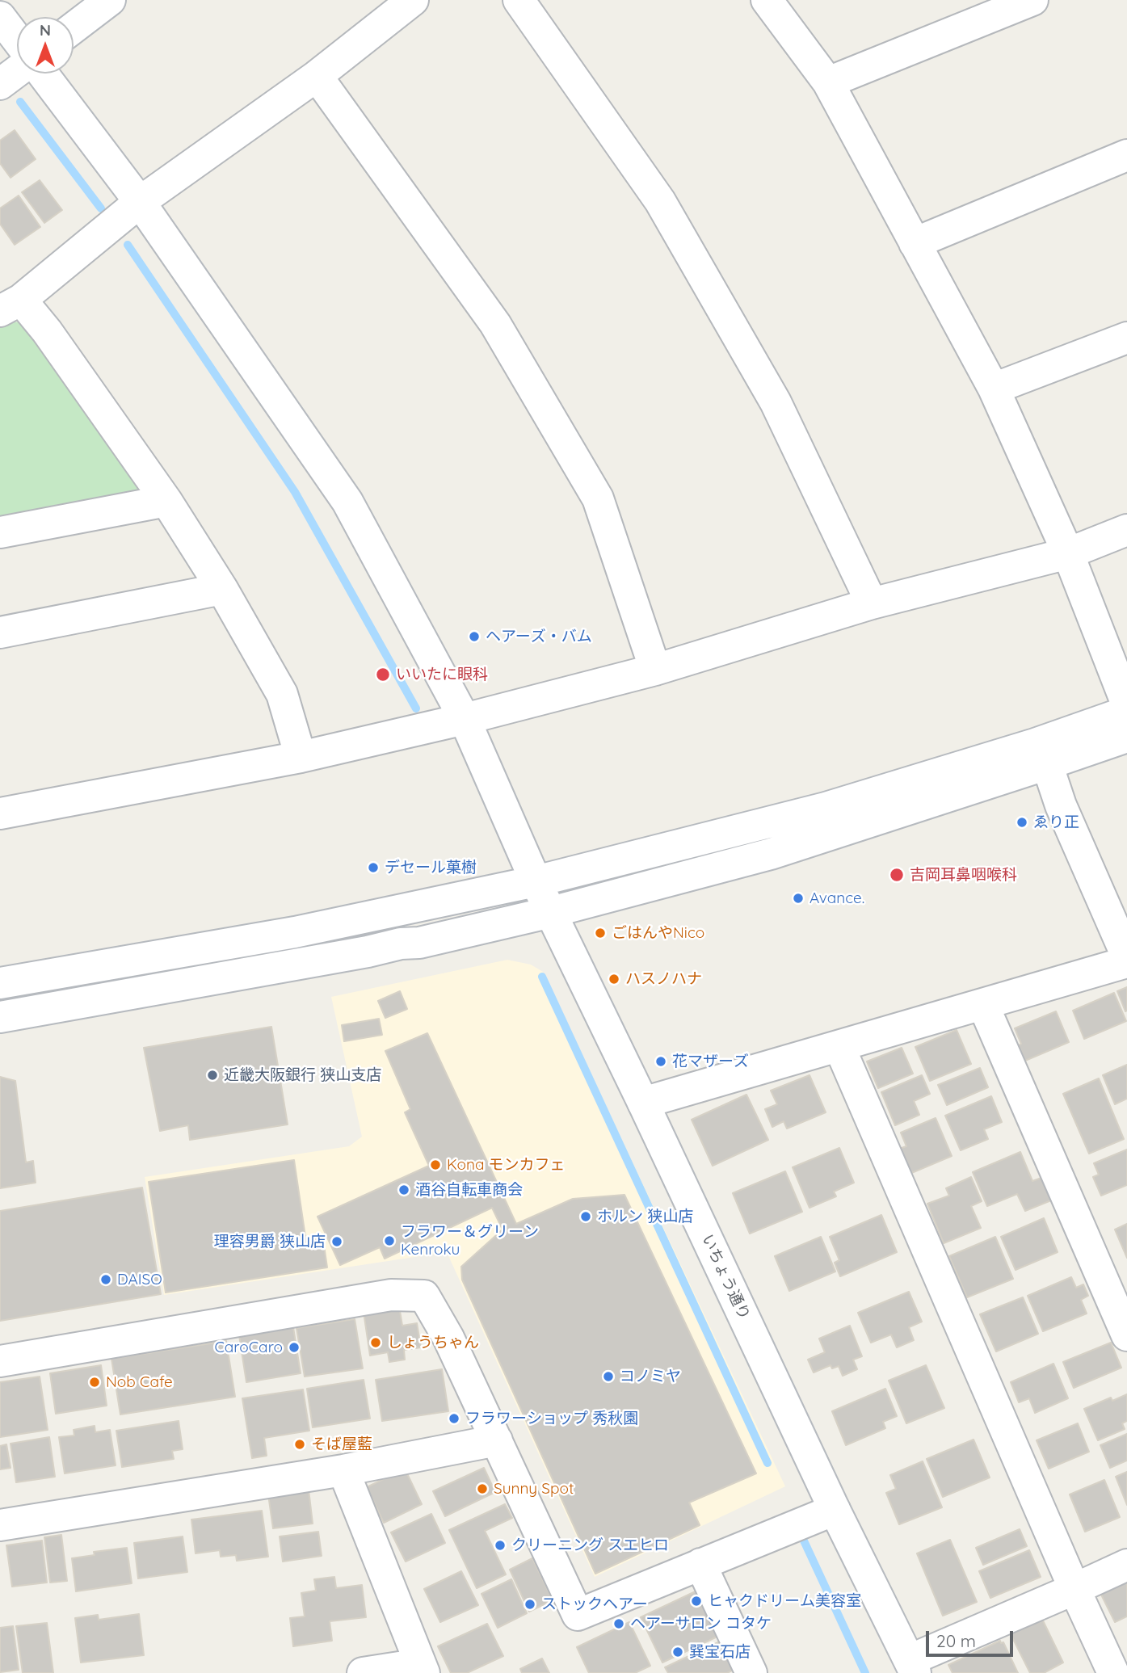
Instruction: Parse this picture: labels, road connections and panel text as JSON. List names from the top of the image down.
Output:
{
  "streets": {
    "street": ["いちょう通り"]
  },
  "places": [
    "ヘアーズ・バム",
    "いいたに眼科",
    "ゑり正",
    "デセール菓樹",
    "吉岡耳鼻咽喉科",
    "Avance.",
    "ごはんやNico",
    "ハスノハナ",
    "花マザーズ",
    "近畿大阪銀行 狭山支店",
    "Kona モンカフェ",
    "酒谷自転車商会",
    "ホルン 狭山店",
    "フラワー＆グリーン Kenroku",
    "理容男爵 狭山店",
    "DAISO",
    "しょうちゃん",
    "CaroCaro",
    "コノミヤ",
    "Nob Cafe",
    "フラワーショップ 秀秋園",
    "そば屋藍",
    "Sunny Spot",
    "クリーニング スエヒロ",
    "ヒャクドリーム美容室",
    "ストックヘアー",
    "ヘアーサロン コタケ",
    "巽宝石店"
  ],
  "scale_bar": "20 m",
  "north": "top"
}
